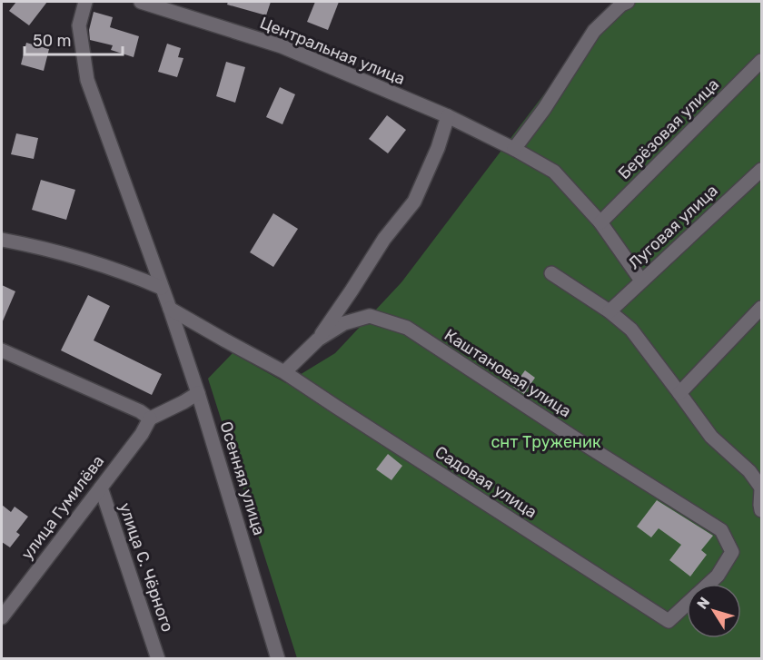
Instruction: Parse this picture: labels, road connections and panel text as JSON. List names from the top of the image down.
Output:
{
  "streets": {
    "street": [
      "Центральная улица",
      "Берёзовая улица",
      "Луговая улица",
      "Каштановая улица",
      "Осенняя улица",
      "Садовая улица",
      "улица Гумилёва",
      "улица С. Чёрного"
    ]
  },
  "crossings": [
    ["Центральная улица", "Берёзовая улица"],
    ["Центральная улица", "Луговая улица"],
    ["Каштановая улица", "Садовая улица"],
    ["улица Гумилёва", "улица С. Чёрного"]
  ],
  "parks": ["снт Труженик"],
  "scale_bar": "50 m",
  "north": "top left"
}
